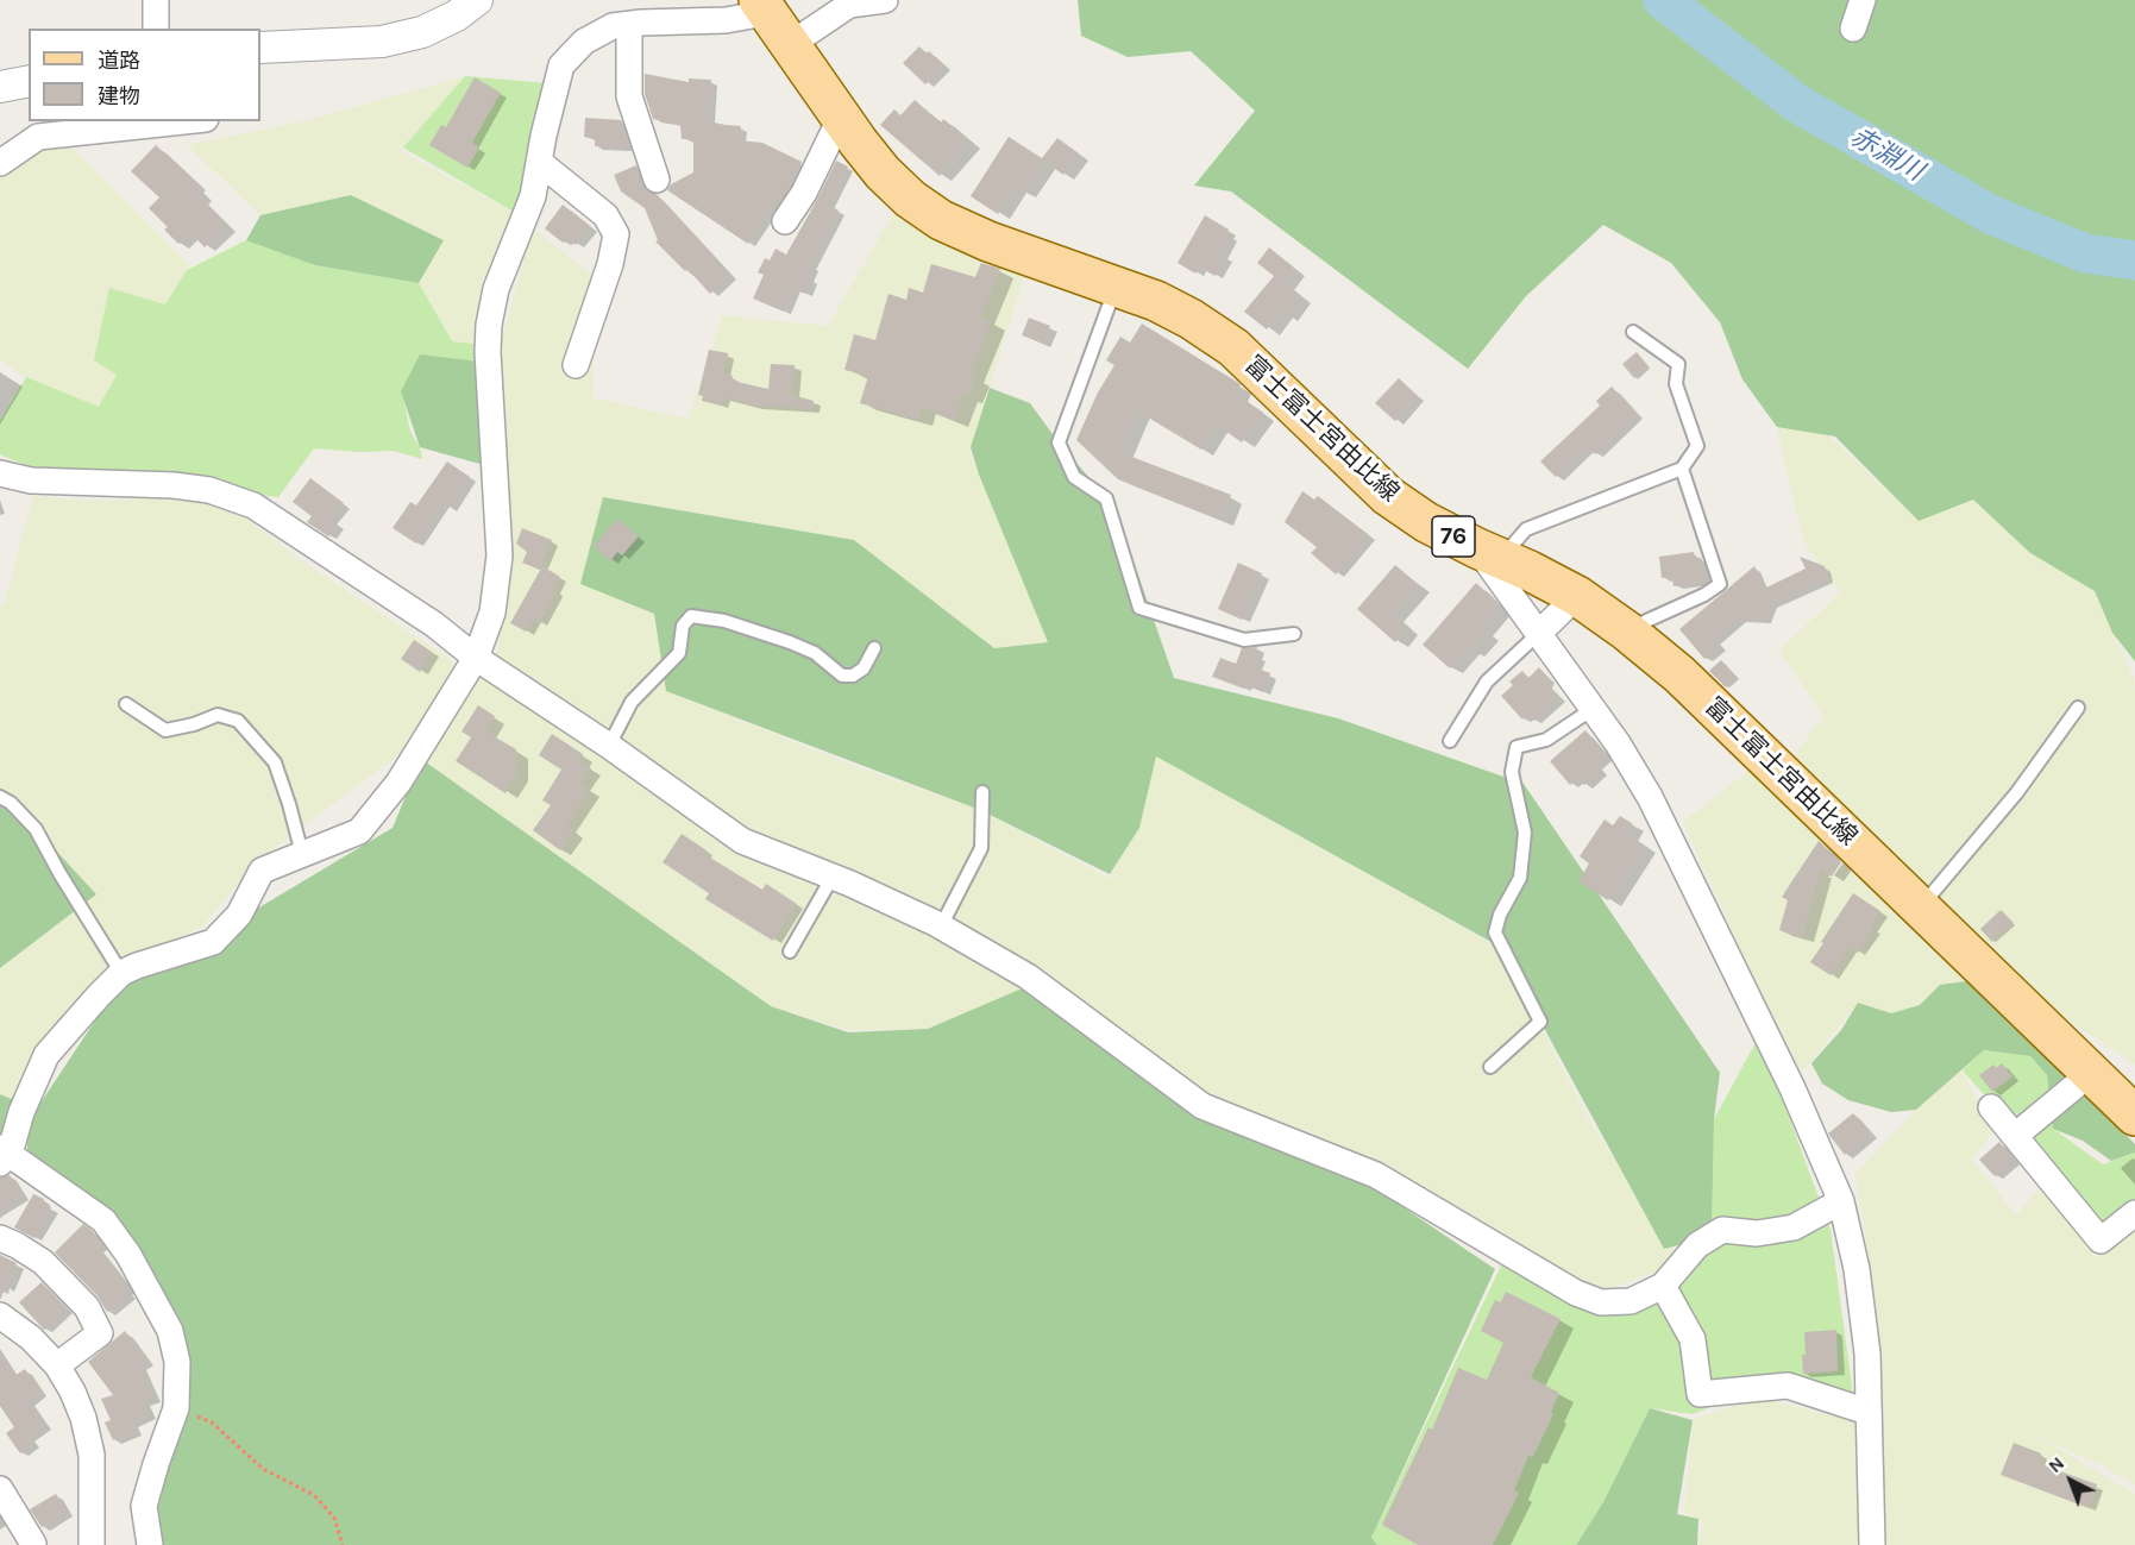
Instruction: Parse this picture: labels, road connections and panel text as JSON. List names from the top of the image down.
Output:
{
  "streets": {
    "main road": ["富士富士宮由比線", "76"]
  },
  "water": ["赤淵川"],
  "legend": ["道路", "建物"],
  "north": "top left"
}
